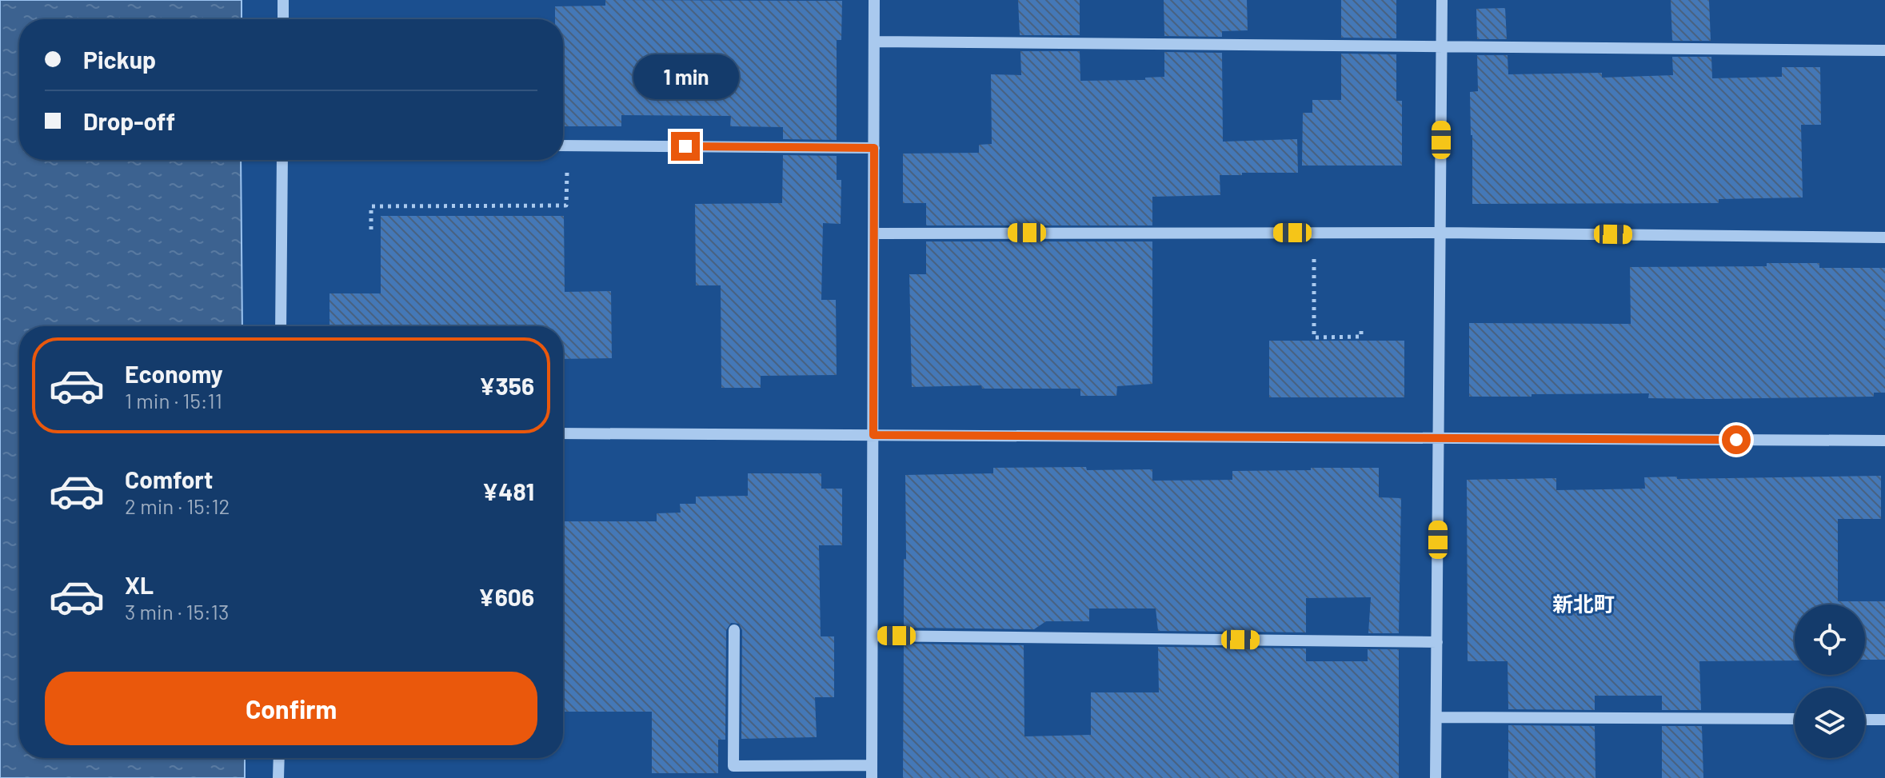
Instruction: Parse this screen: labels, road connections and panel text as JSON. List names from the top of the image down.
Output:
{
  "districts": ["新北町"],
  "page": {
    "banner": ["Pickup", "Drop-off"],
    "bubble": "1 min",
    "list": [
      {
        "name": "Economy",
        "note": "1 min · 15:11",
        "value": "¥356"
      },
      {
        "name": "Comfort",
        "note": "2 min · 15:12",
        "value": "¥481"
      },
      {
        "name": "XL",
        "note": "3 min · 15:13",
        "value": "¥606"
      }
    ],
    "buttons": "Confirm"
  }
}
